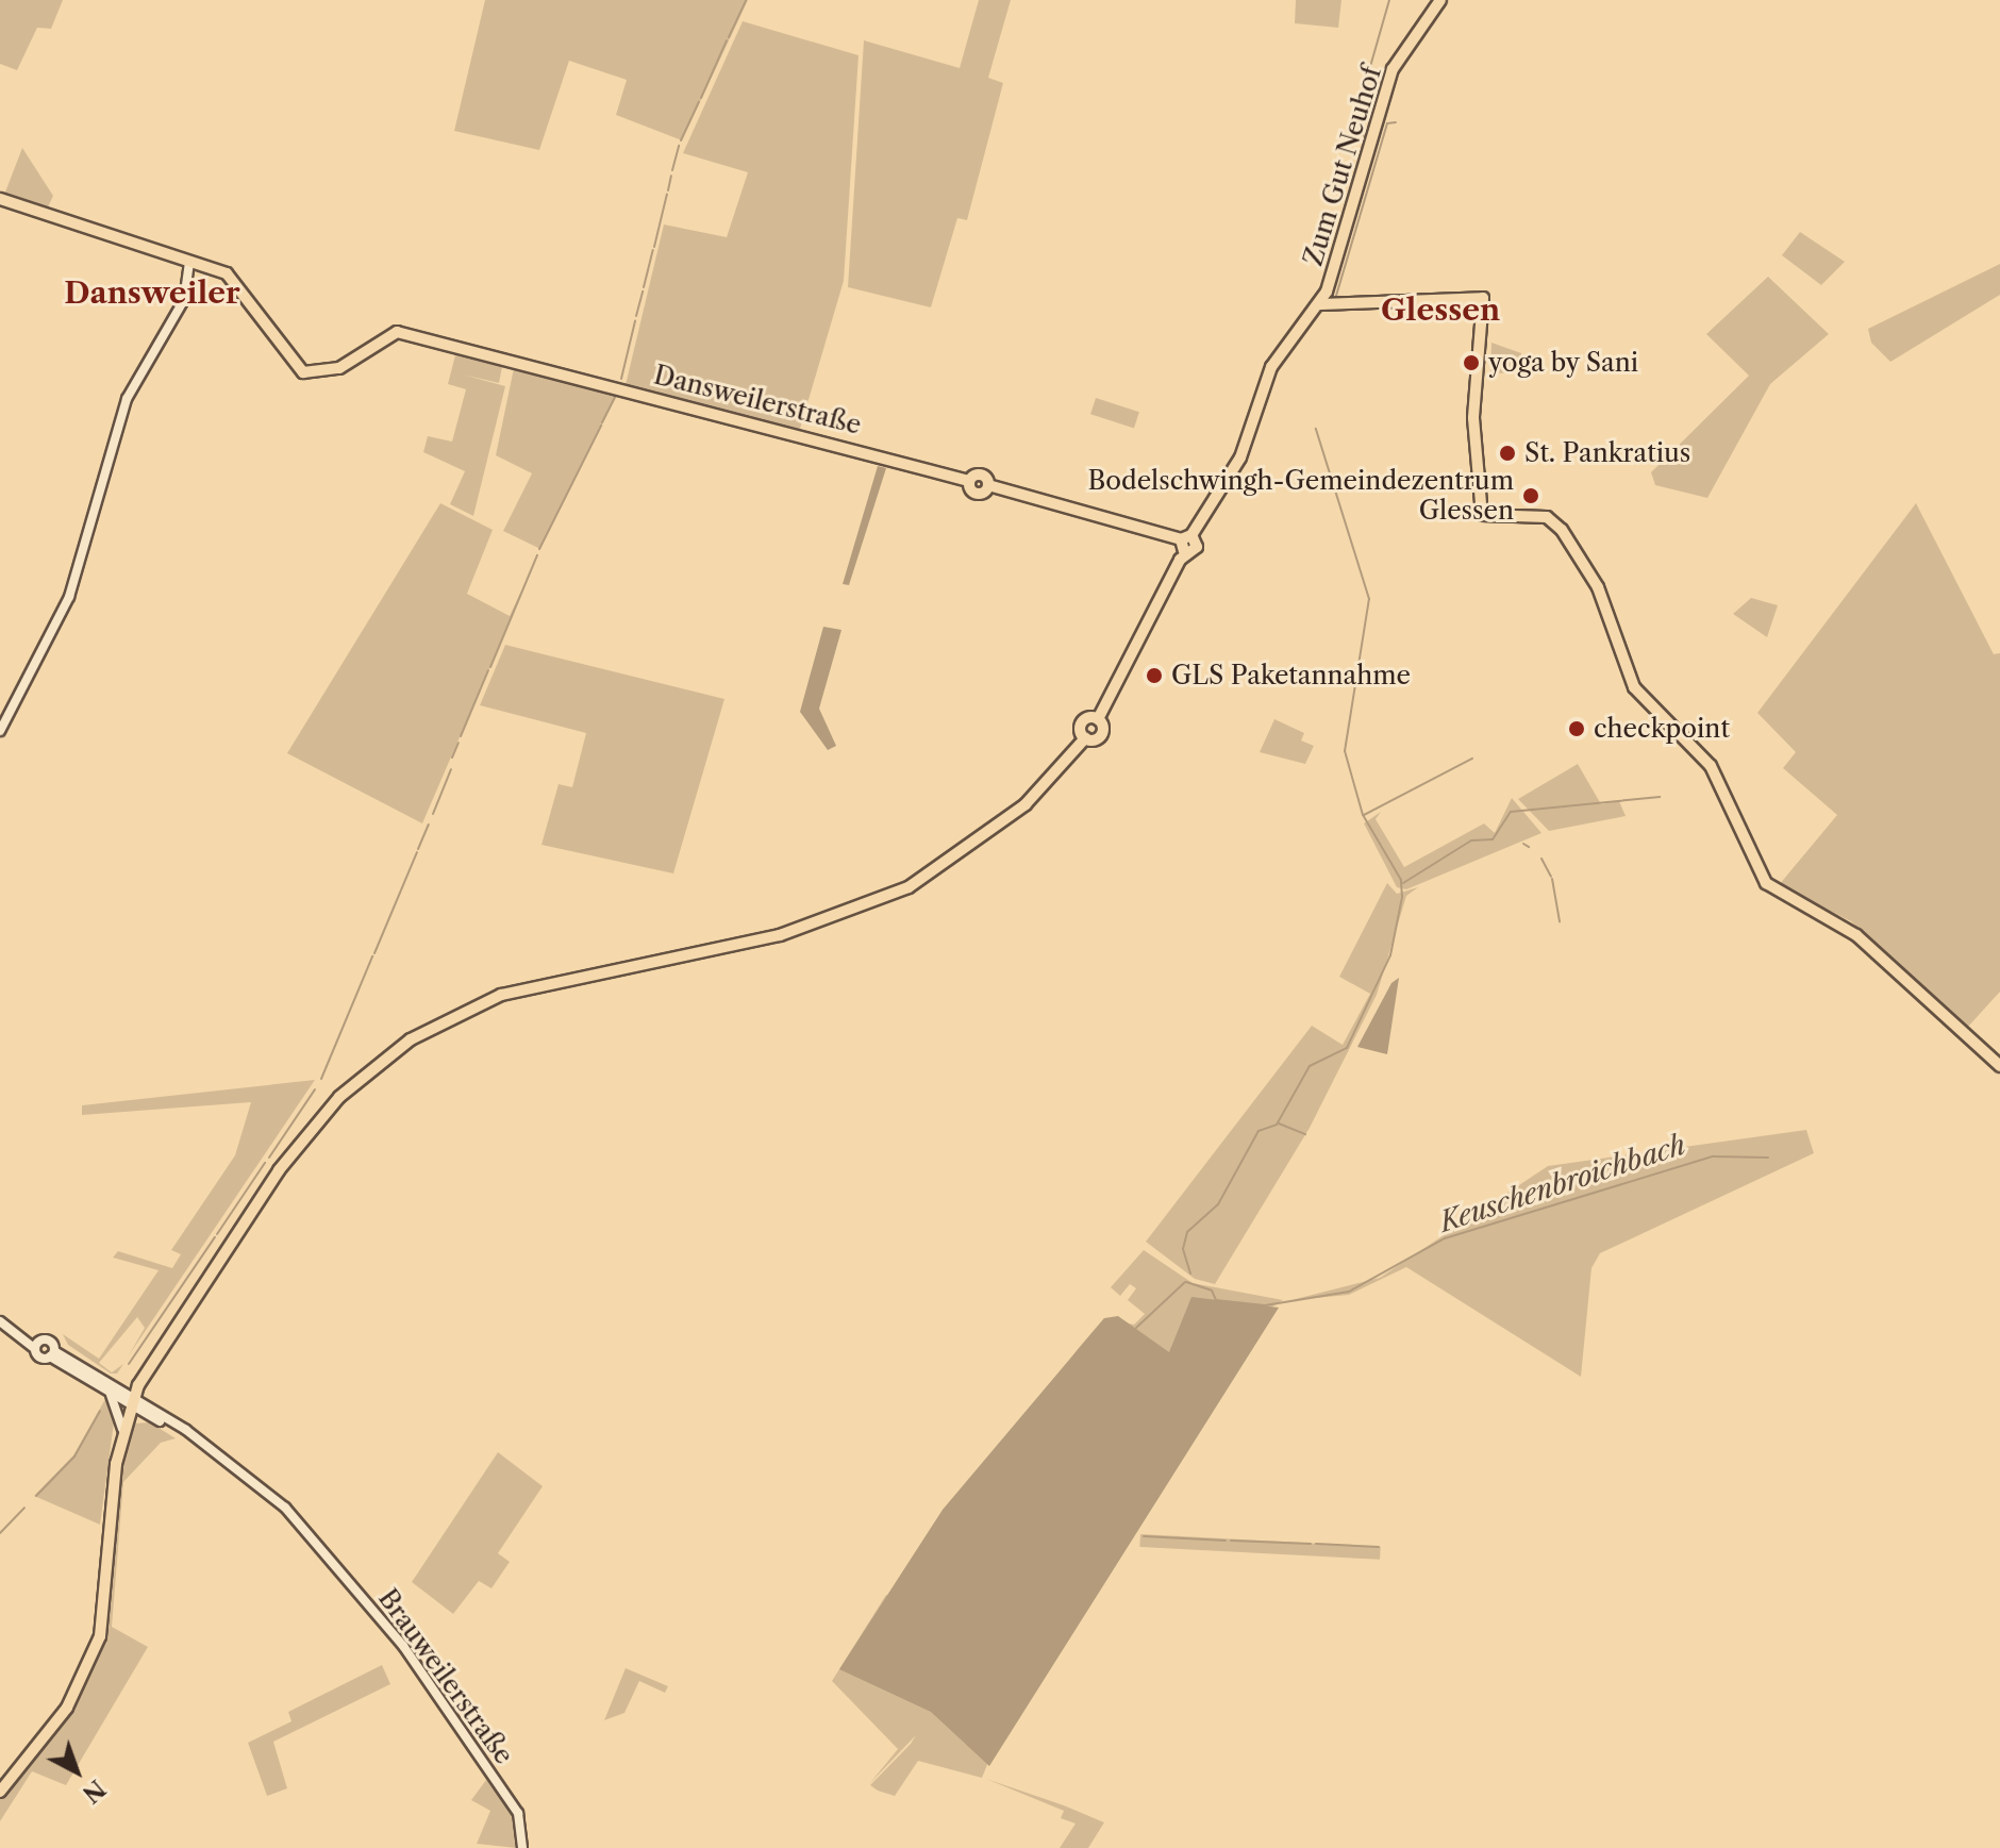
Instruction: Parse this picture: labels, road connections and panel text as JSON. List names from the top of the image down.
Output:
{
  "streets": {
    "main road": ["Zum Gut Neuhof", "Dansweilerstraße"],
    "street": ["Brauweilerstraße"]
  },
  "districts": ["Dansweiler", "Glessen"],
  "water": ["Keuschenbroichbach"],
  "places": [
    "yoga by Sani",
    "St. Pankratius",
    "Bodelschwingh-Gemeindezentrum Glessen",
    "GLS Paketannahme",
    "checkpoint"
  ],
  "north": "bottom right"
}
